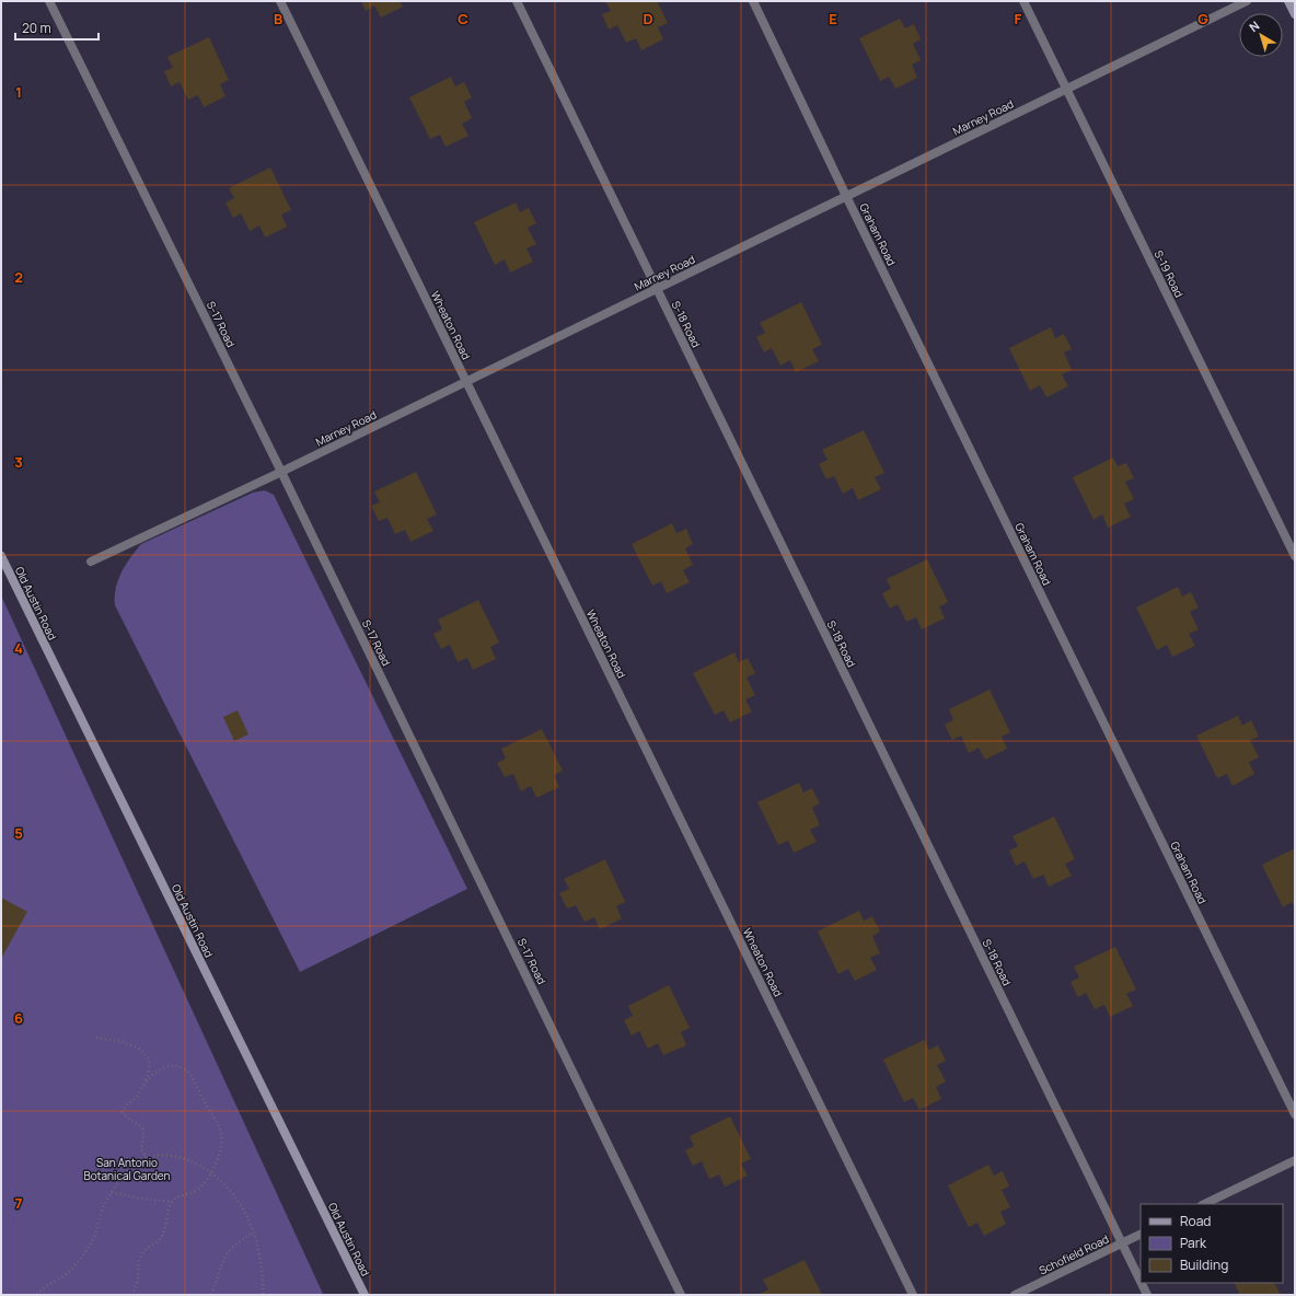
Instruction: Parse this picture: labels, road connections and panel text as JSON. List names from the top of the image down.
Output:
{
  "streets": {
    "street": [
      "Marney Road",
      "Graham Road",
      "S-19 Road",
      "S-17 Road",
      "S-18 Road",
      "Wheaton Road",
      "Old Austin Road",
      "Schofield Road"
    ]
  },
  "crossings": [
    ["Marney Road", "Graham Road"],
    ["Marney Road", "S-19 Road"],
    ["Marney Road", "S-17 Road"],
    ["Marney Road", "S-18 Road"],
    ["Marney Road", "Wheaton Road"],
    ["S-18 Road", "Schofield Road"]
  ],
  "parks": ["San Antonio Botanical Garden"],
  "legend": ["Road", "Park", "Building"],
  "scale_bar": "20 m",
  "north": "top left",
  "grid": {
    "columns": [
      "B",
      "C",
      "D",
      "E",
      "F",
      "G"
    ],
    "rows": [
      "1",
      "2",
      "3",
      "4",
      "5",
      "6",
      "7"
    ]
  }
}
